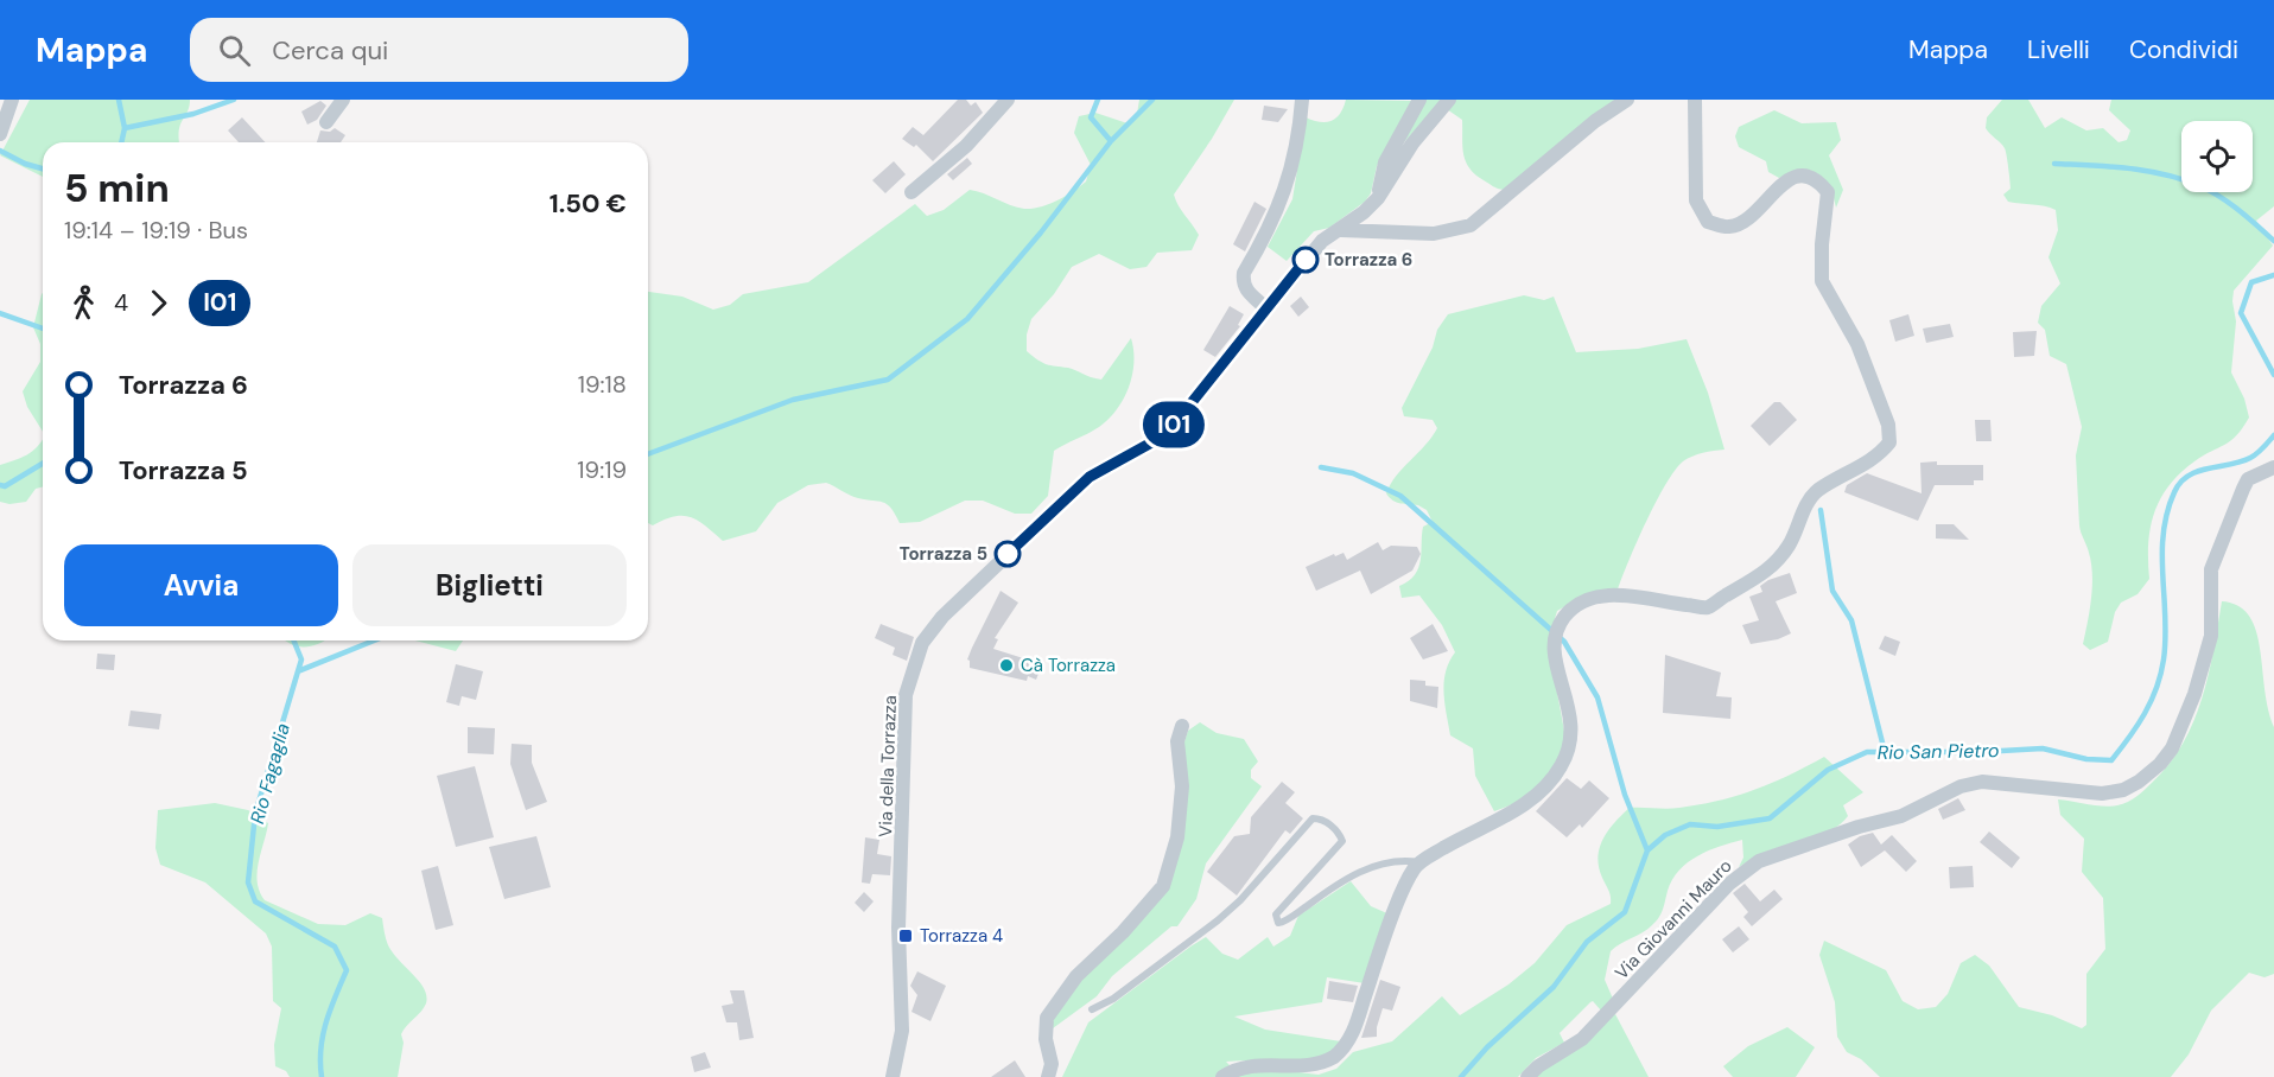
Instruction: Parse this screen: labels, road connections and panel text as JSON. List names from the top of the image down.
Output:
{
  "streets": {
    "street": ["Via della Torrazza", "Via Giovanni Mauro"]
  },
  "water": ["Rio San Pietro", "Rio Fagaglia"],
  "places": {
    "other": ["Torrazza 6", "Torrazza 5", "Cà Torrazza"],
    "transit": ["Torrazza 4"]
  },
  "lines": ["bus line I01"],
  "page": {
    "header": "Mappa",
    "search": "Cerca qui",
    "nav": ["Mappa", "Livelli", "Condividi"],
    "on_map": "I01",
    "heading": ["5 min", "19:14 – 19:19 · Bus", "1.50 €"],
    "legs": ["4", "I01"],
    "list": [
      {
        "name": "Torrazza 6",
        "value": "19:18"
      },
      {
        "name": "Torrazza 5",
        "value": "19:19"
      }
    ],
    "buttons": ["Avvia", "Biglietti"]
  }
}
